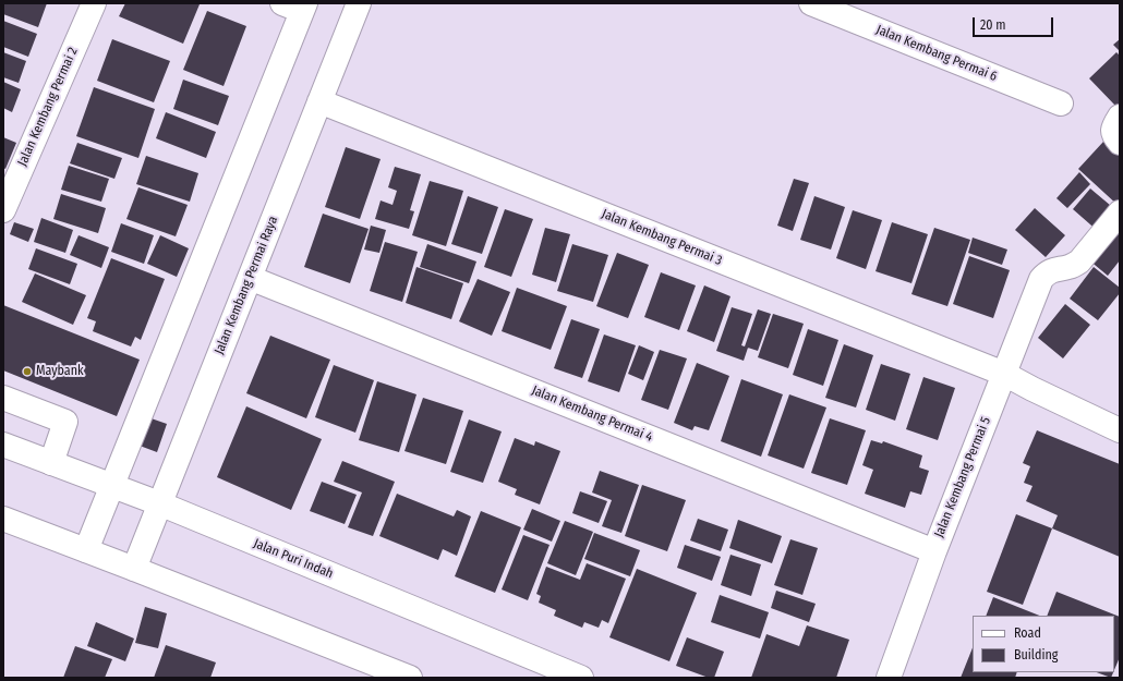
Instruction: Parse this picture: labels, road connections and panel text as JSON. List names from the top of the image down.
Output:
{
  "streets": {
    "street": [
      "Jalan Kembang Permai 6",
      "Jalan Kembang Permai 2",
      "Jalan Kembang Permai 3",
      "Jalan Kembang Permai Raya",
      "Jalan Kembang Permai 4",
      "Jalan Kembang Permai 5",
      "Jalan Puri Indah"
    ]
  },
  "crossings": [
    ["Jalan Kembang Permai 3", "Jalan Kembang Permai Raya"],
    ["Jalan Kembang Permai 3", "Jalan Kembang Permai 5"],
    ["Jalan Kembang Permai Raya", "Jalan Kembang Permai 4"],
    ["Jalan Kembang Permai Raya", "Jalan Puri Indah"],
    ["Jalan Kembang Permai 4", "Jalan Kembang Permai 5"]
  ],
  "places": ["Maybank"],
  "legend": ["Road", "Building"],
  "scale_bar": "20 m"
}
